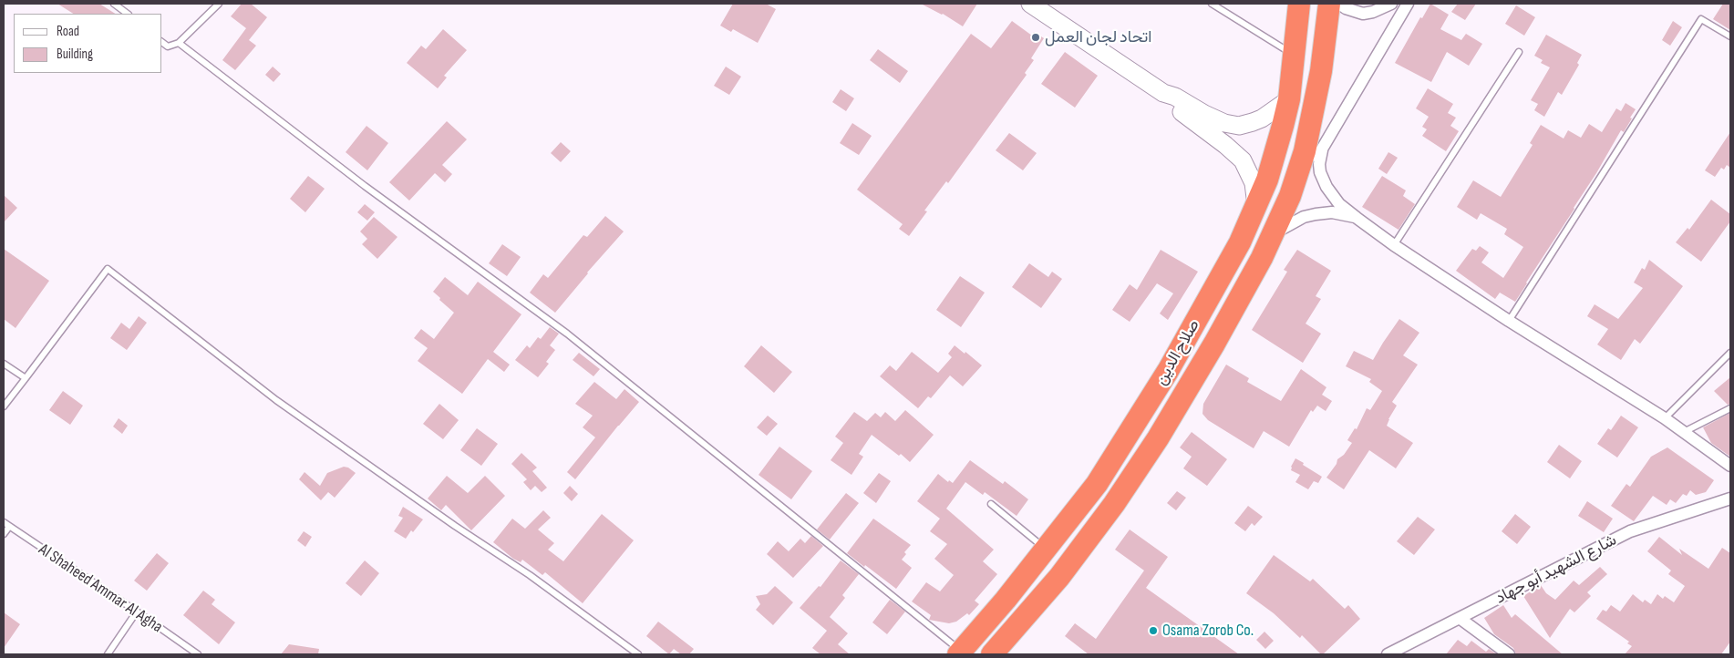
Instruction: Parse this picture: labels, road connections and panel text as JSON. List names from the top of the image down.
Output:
{
  "streets": {
    "highway": ["صلاح الدين"],
    "street": ["شارع الشهيد أبو جهاد"],
    "lane": ["Al Shaheed Ammar Al Agha"]
  },
  "places": ["اتحاد لجان العمل", "Osama Zorob Co."],
  "legend": ["Road", "Building"]
}
